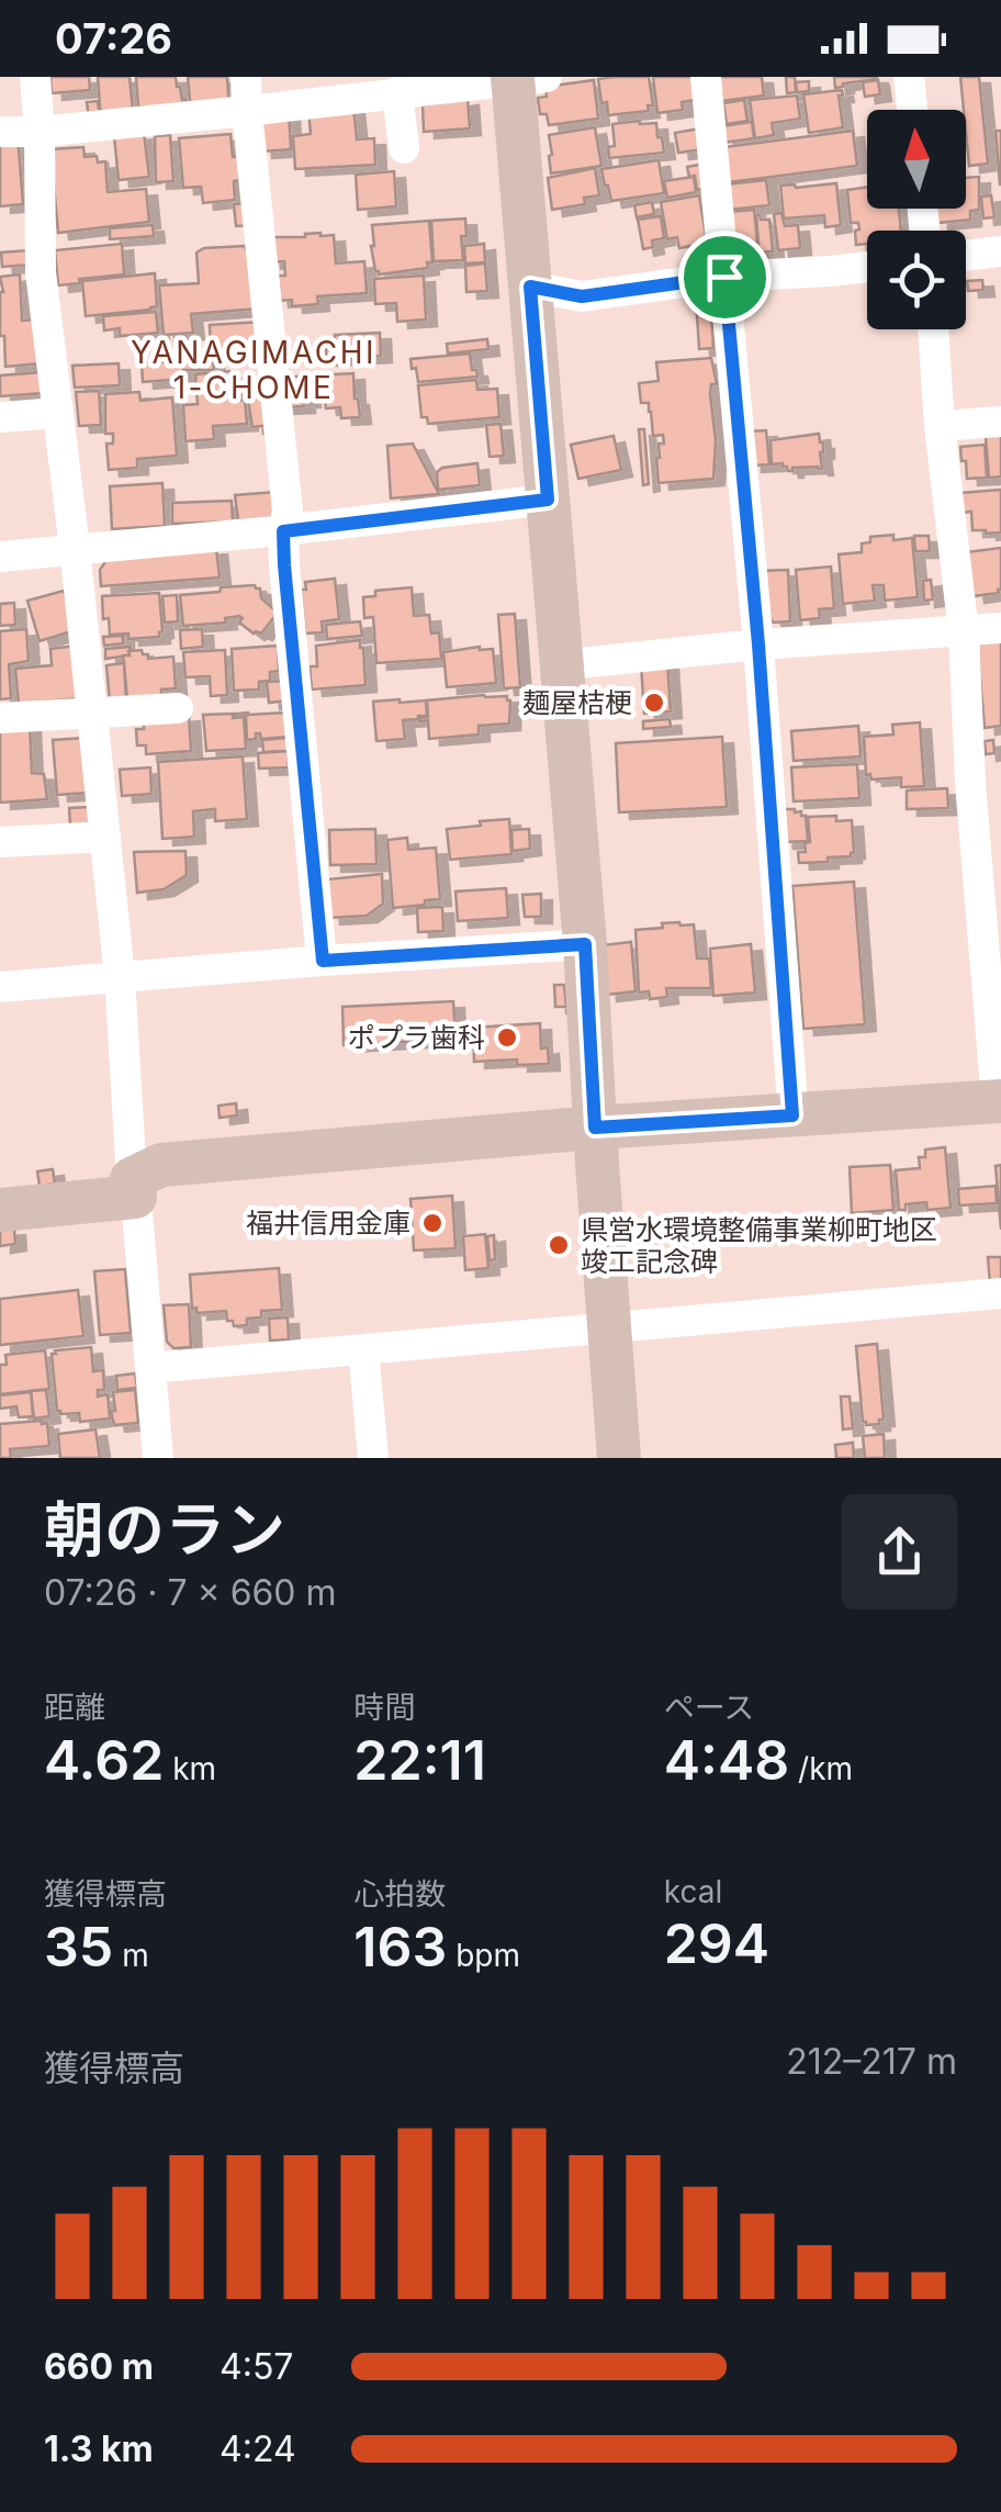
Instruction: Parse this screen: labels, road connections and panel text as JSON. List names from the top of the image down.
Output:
{
  "districts": ["YANAGIMACHI 1-CHOME"],
  "places": [
    "麺屋桔梗",
    "ポプラ歯科",
    "福井信用金庫",
    "県営水環境整備事業柳町地区 竣工記念碑"
  ],
  "north": "top",
  "page": {
    "status": "07:26",
    "heading": ["朝のラン", "07:26 · 7 × 660 m"],
    "stats": [
      ["距離", "4.62 km"],
      ["時間", "22:11"],
      ["ペース", "4:48 /km"],
      ["獲得標高", "35 m"],
      ["心拍数", "163 bpm"],
      ["kcal", "294"]
    ],
    "chart": ["獲得標高", "212–217 m"],
    "list": [
      {
        "name": "660 m",
        "note": "4:57"
      },
      {
        "name": "1.3 km",
        "note": "4:24"
      }
    ]
  }
}
